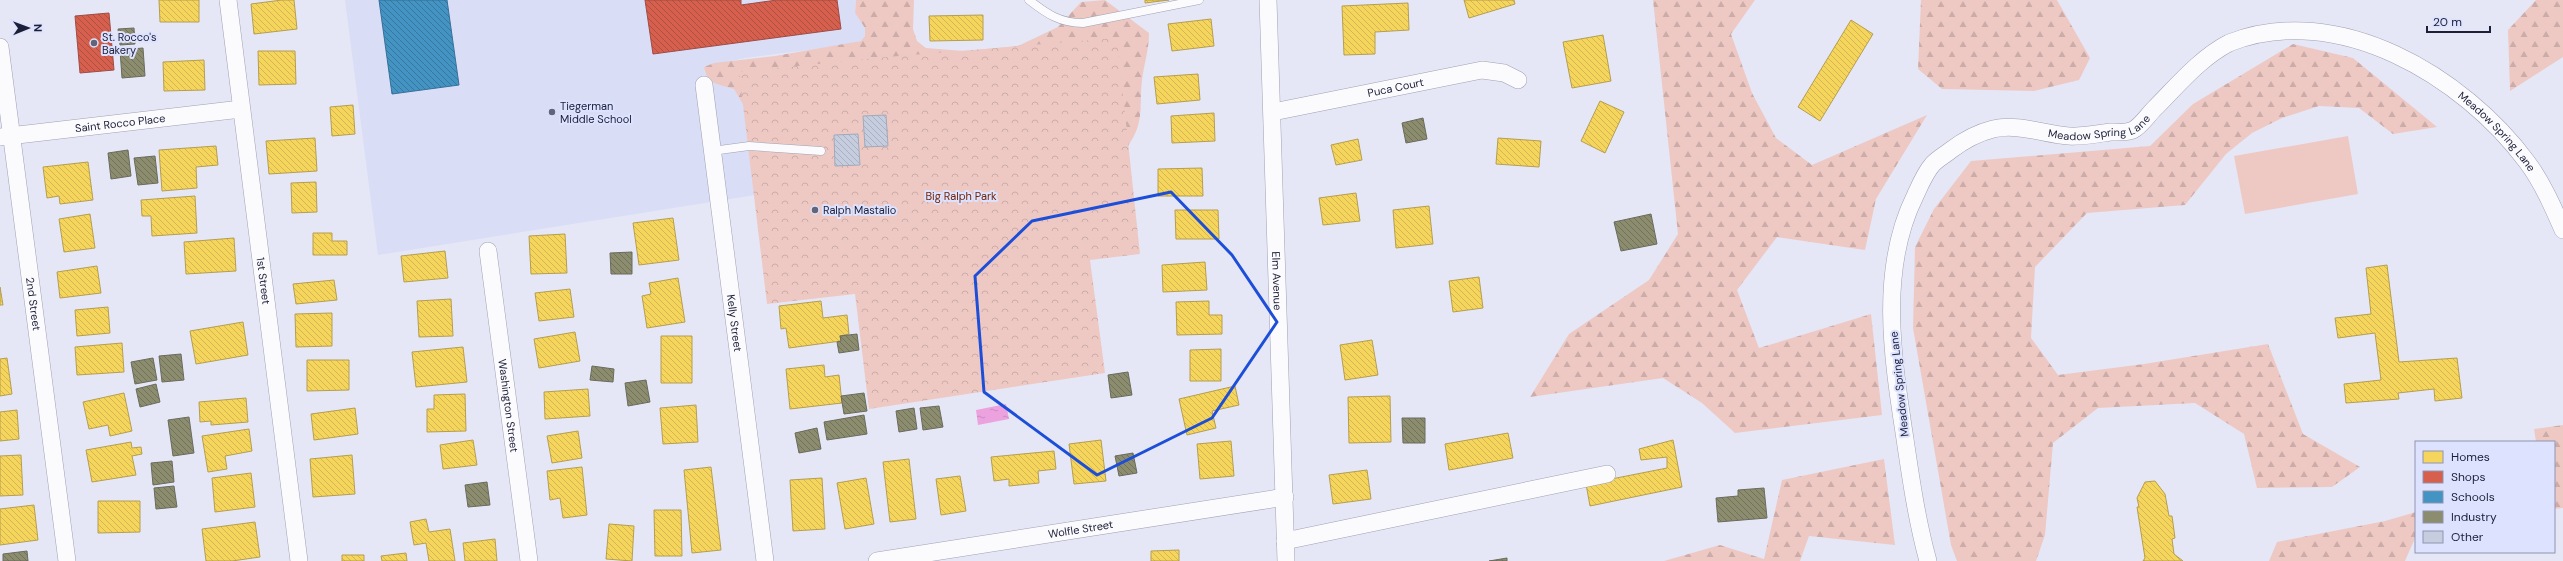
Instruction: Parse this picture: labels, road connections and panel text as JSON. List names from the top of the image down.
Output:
{
  "streets": {
    "street": [
      "Puca Court",
      "Meadow Spring Lane",
      "Saint Rocco Place",
      "1st Street",
      "Elm Avenue",
      "2nd Street",
      "Kelly Street",
      "Washington Street",
      "Wolfle Street"
    ]
  },
  "crossings": [
    ["Puca Court", "Elm Avenue"],
    ["Saint Rocco Place", "1st Street"],
    ["Saint Rocco Place", "2nd Street"],
    ["Elm Avenue", "Wolfle Street"]
  ],
  "parks": ["Big Ralph Park"],
  "places": ["St. Rocco's Bakery", "Tiegerman Middle School", "Ralph Mastalio"],
  "legend": [
    "Homes",
    "Shops",
    "Schools",
    "Industry",
    "Other"
  ],
  "scale_bar": "20 m",
  "north": "right"
}
